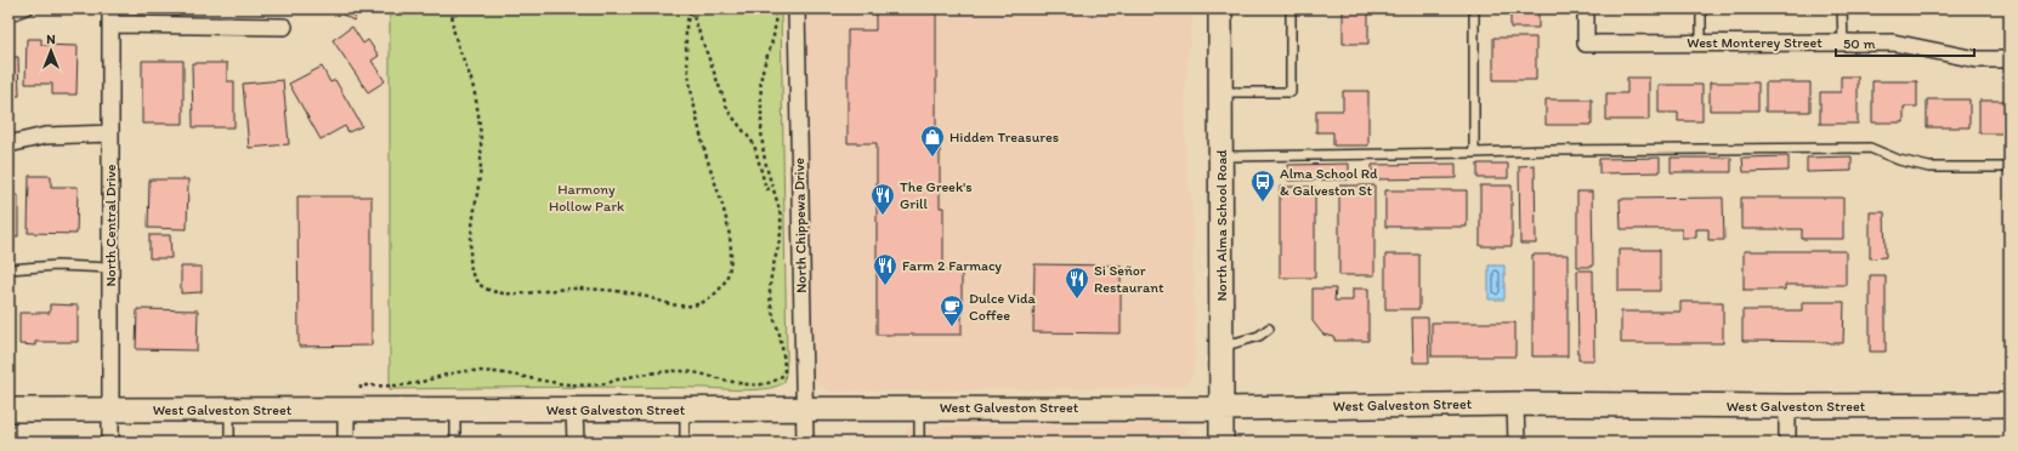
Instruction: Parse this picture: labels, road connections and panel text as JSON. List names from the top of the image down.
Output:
{
  "streets": {
    "street": [
      "West Monterey Street",
      "North Central Drive",
      "North Chippewa Drive",
      "North Alma School Road",
      "West Galveston Street"
    ]
  },
  "crossings": [
    ["North Central Drive", "West Galveston Street"],
    ["North Chippewa Drive", "West Galveston Street"],
    ["North Alma School Road", "West Galveston Street"]
  ],
  "parks": ["Harmony Hollow Park"],
  "places": {
    "shop": ["Hidden Treasures"],
    "bus stop": ["Alma School Rd & Galveston St"],
    "restaurant": ["The Greek's Grill", "Farm 2 Farmacy", "Si Señor Restaurant"],
    "cafe": ["Dulce Vida Coffee"]
  },
  "scale_bar": "50 m",
  "north": "top"
}
